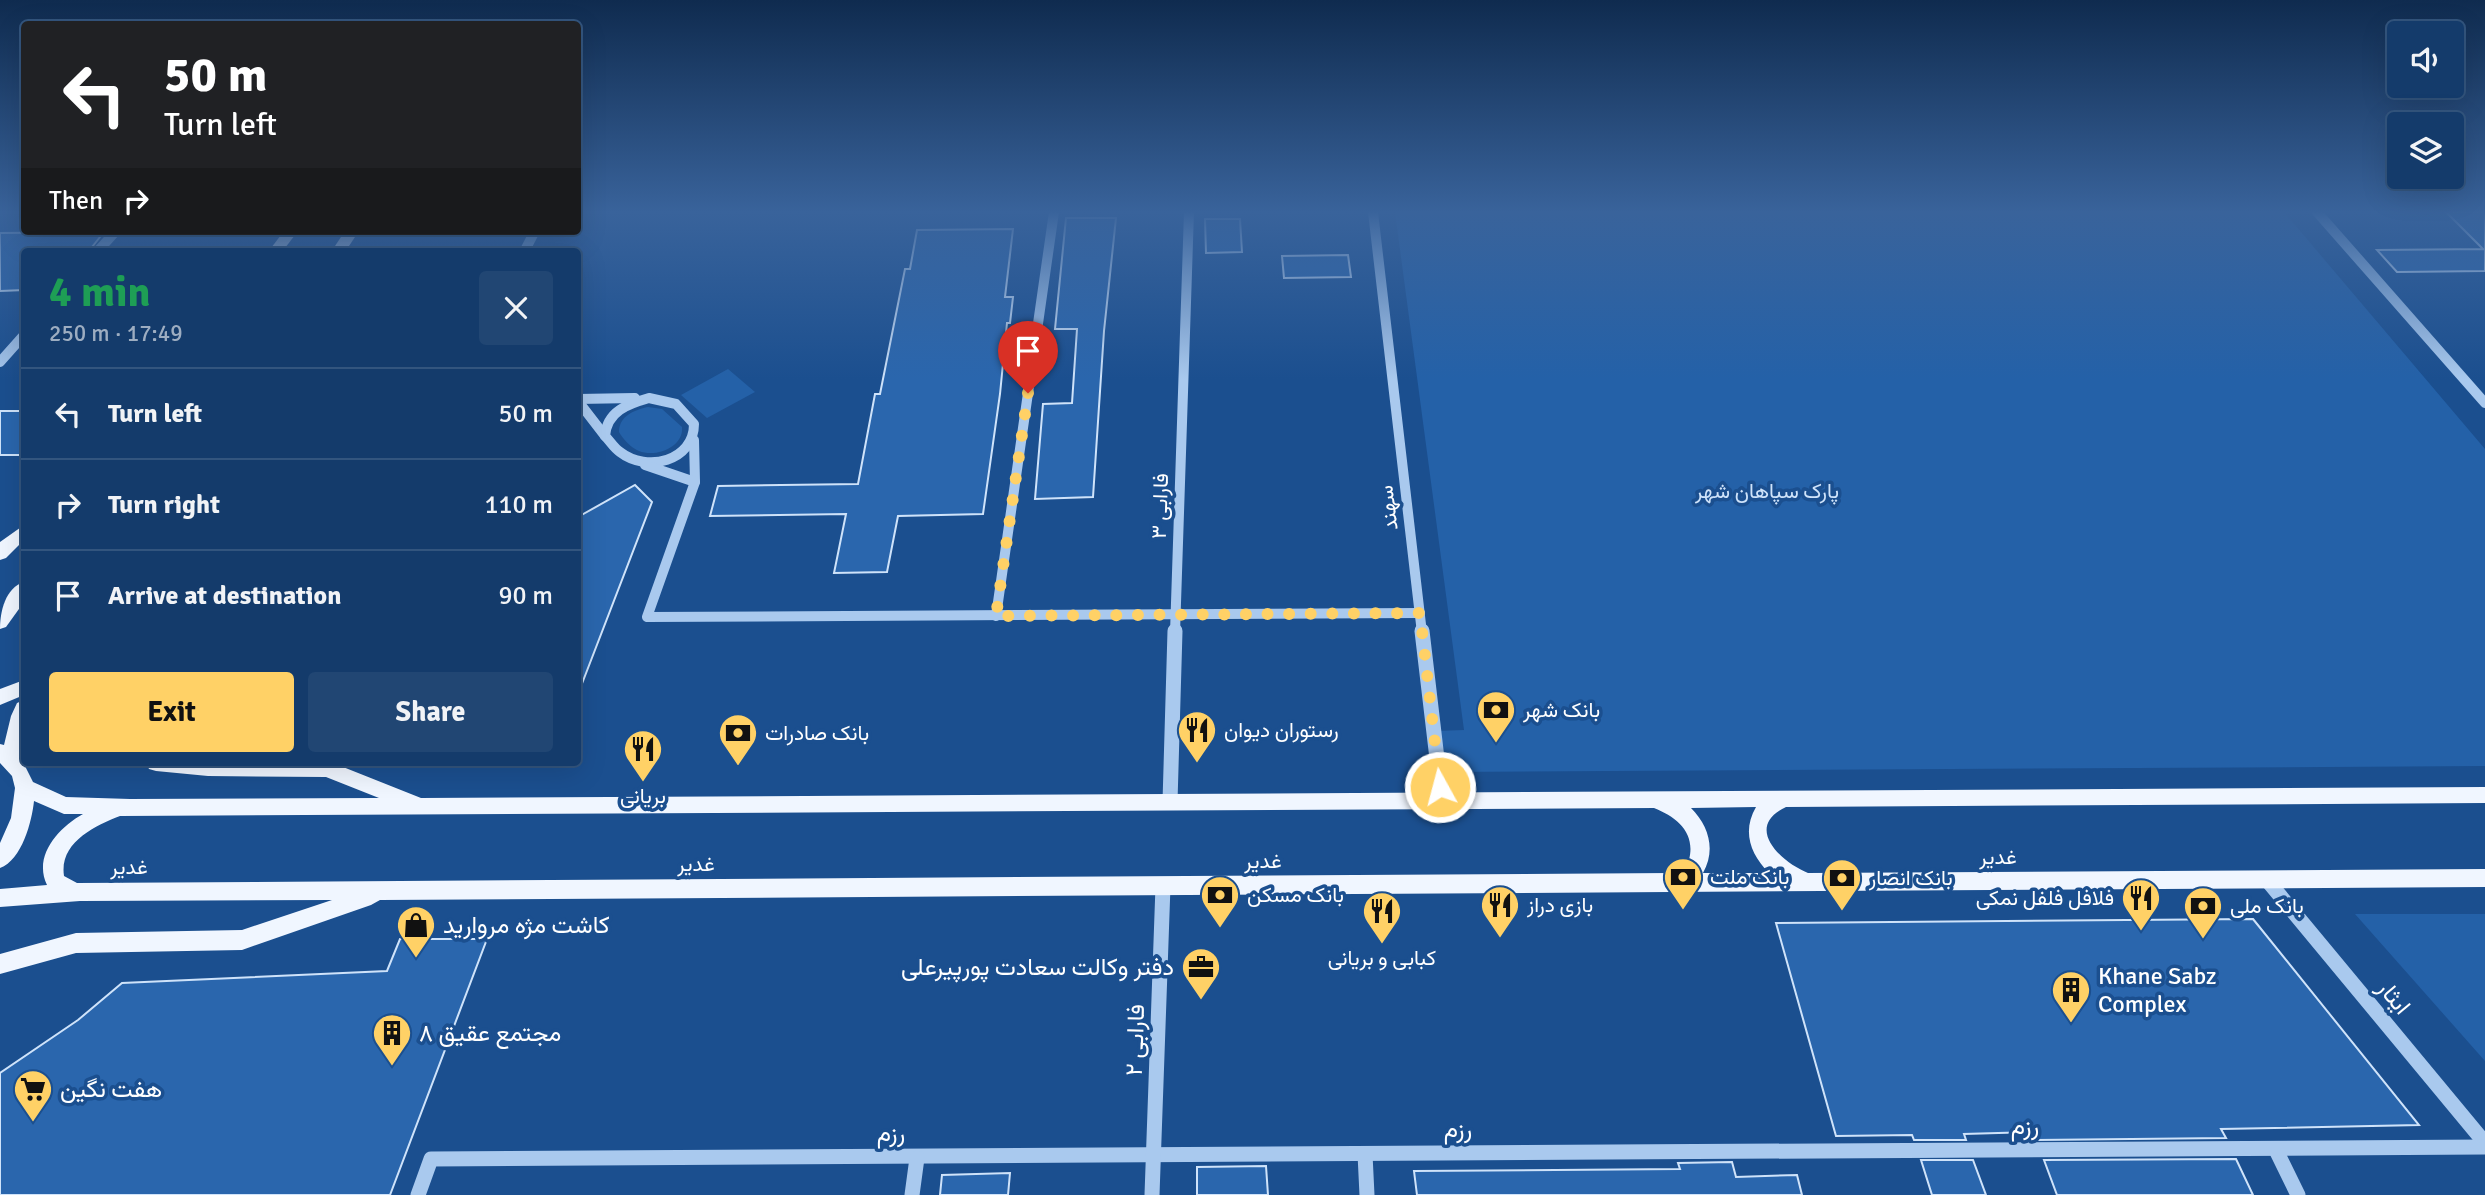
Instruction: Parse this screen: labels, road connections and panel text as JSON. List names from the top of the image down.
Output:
{
  "streets": {
    "main road": ["غدیر"],
    "street": [
      "فارابی ۳",
      "سهند",
      "ایثار",
      "فارابی ۲",
      "رزم"
    ]
  },
  "crossings": [
    ["غدیر", "ایثار"],
    ["غدیر", "فارابی ۲"],
    ["ایثار", "رزم"],
    ["فارابی ۲", "رزم"]
  ],
  "parks": ["پارک سپاهان شهر"],
  "places": {
    "bank": [
      "بانک شهر",
      "بانک صادرات",
      "بانک ملت",
      "بانک انصار",
      "بانک مسکن",
      "بانک ملی"
    ],
    "restaurant": [
      "رستوران دیوان",
      "بریانی",
      "فلافل فلفل نمکی",
      "بازی دراز",
      "کبابی و بریانی"
    ],
    "shop": ["کاشت مژه مروارید"],
    "office": ["دفتر وکالت سعادت پورپیرعلی"],
    "building": ["Khane Sabz Complex", "مجتمع عقیق ۸"],
    "supermarket": ["هفت نگین"]
  },
  "page": {
    "turn": ["50 m", "Turn left"],
    "then": "Then",
    "heading": ["4 min", "250 m · 17:49"],
    "list": [
      {
        "name": "Turn left",
        "value": "50 m"
      },
      {
        "name": "Turn right",
        "value": "110 m"
      },
      {
        "name": "Arrive at destination",
        "value": "90 m"
      }
    ],
    "buttons": ["Exit", "Share"]
  }
}
